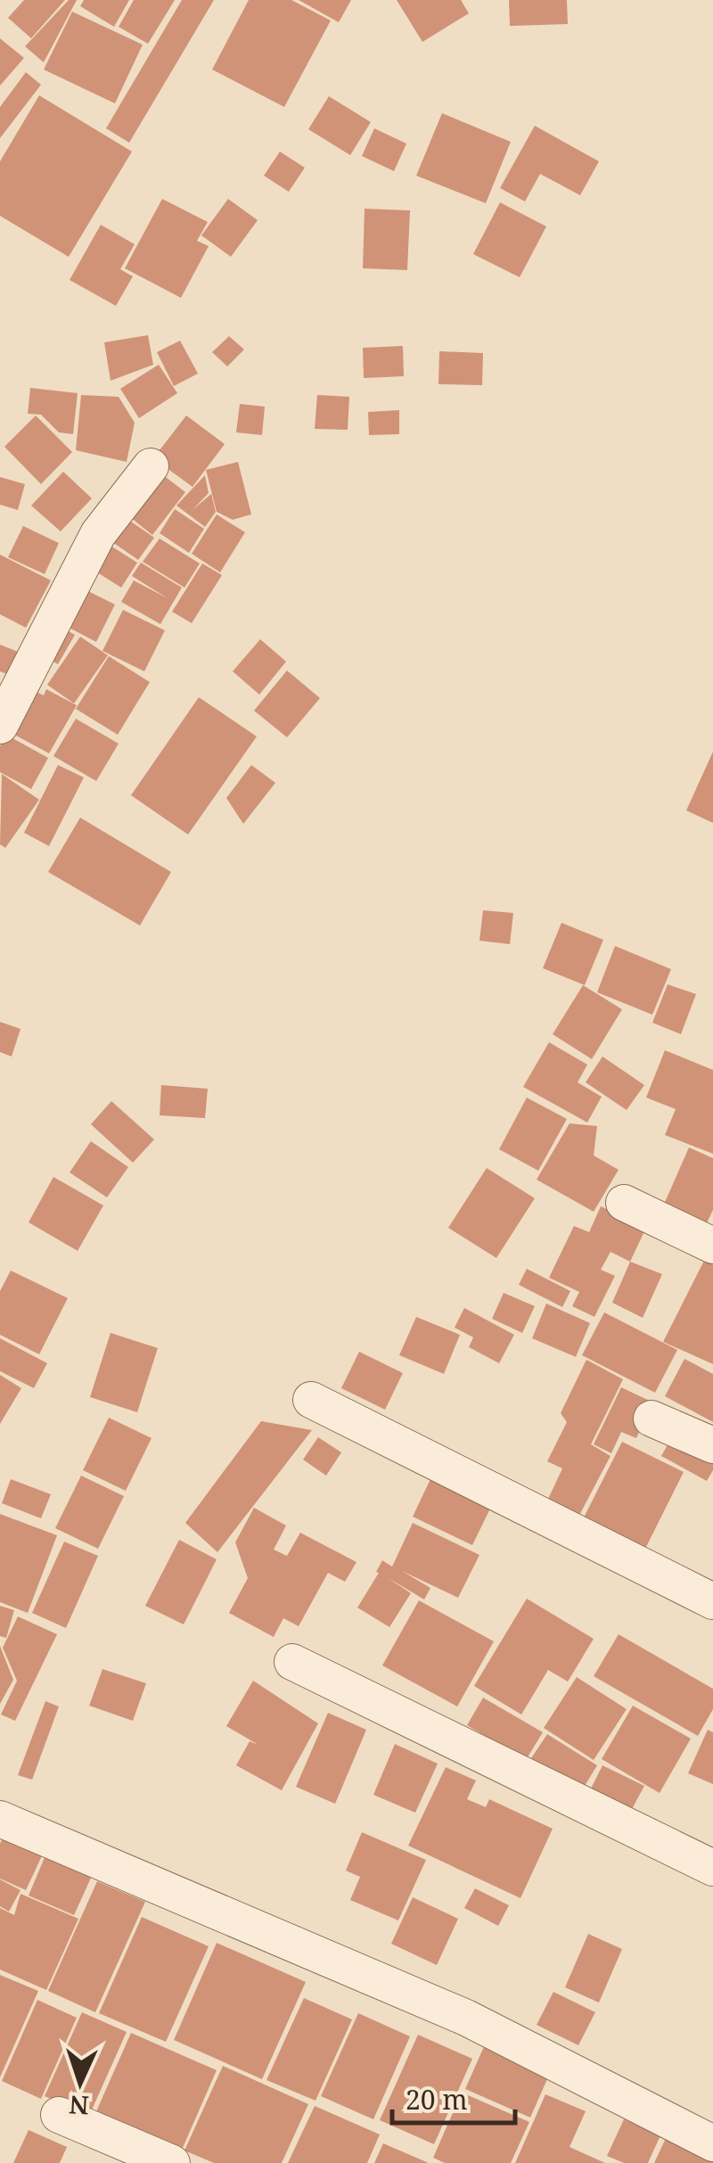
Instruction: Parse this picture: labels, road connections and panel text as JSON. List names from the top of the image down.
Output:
{
  "scale_bar": "20 m",
  "north": "bottom"
}
